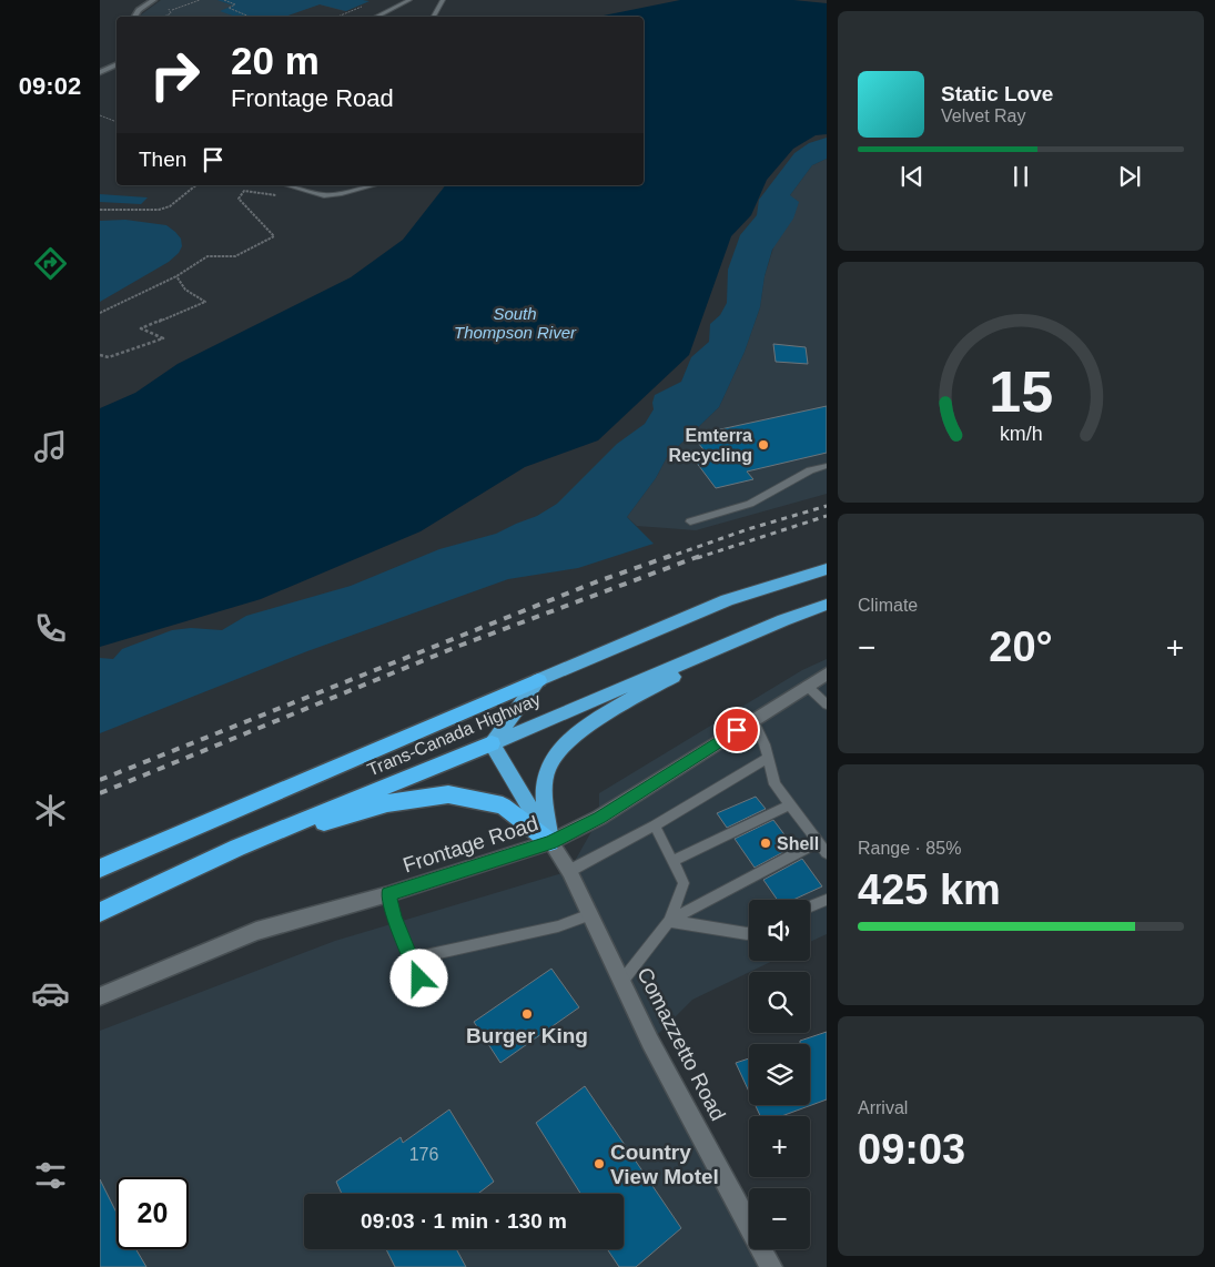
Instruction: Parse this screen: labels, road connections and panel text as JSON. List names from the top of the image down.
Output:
{
  "streets": {
    "highway": ["Trans-Canada Highway"],
    "street": ["Frontage Road", "Comazzetto Road"]
  },
  "crossings": [
    ["Frontage Road", "Comazzetto Road"]
  ],
  "water": ["South Thompson River"],
  "places": [
    "Emterra Recycling",
    "Shell",
    "Burger King",
    "Country View Motel"
  ],
  "house_numbers": ["176"],
  "page": {
    "tabs": "09:02",
    "turn": ["20 m", "Frontage Road"],
    "song": ["Static Love", "Velvet Ray"],
    "then": "Then",
    "tile": [
      "Climate",
      ["Range · 85%", "425 km"],
      ["Arrival", "09:03"]
    ],
    "heat": ["−", "20°", "+"],
    "map_buttons": ["+", "−"],
    "limit": "20",
    "trip": "09:03 · 1 min · 130 m",
    "gauge": ["15", "km/h"]
  }
}
